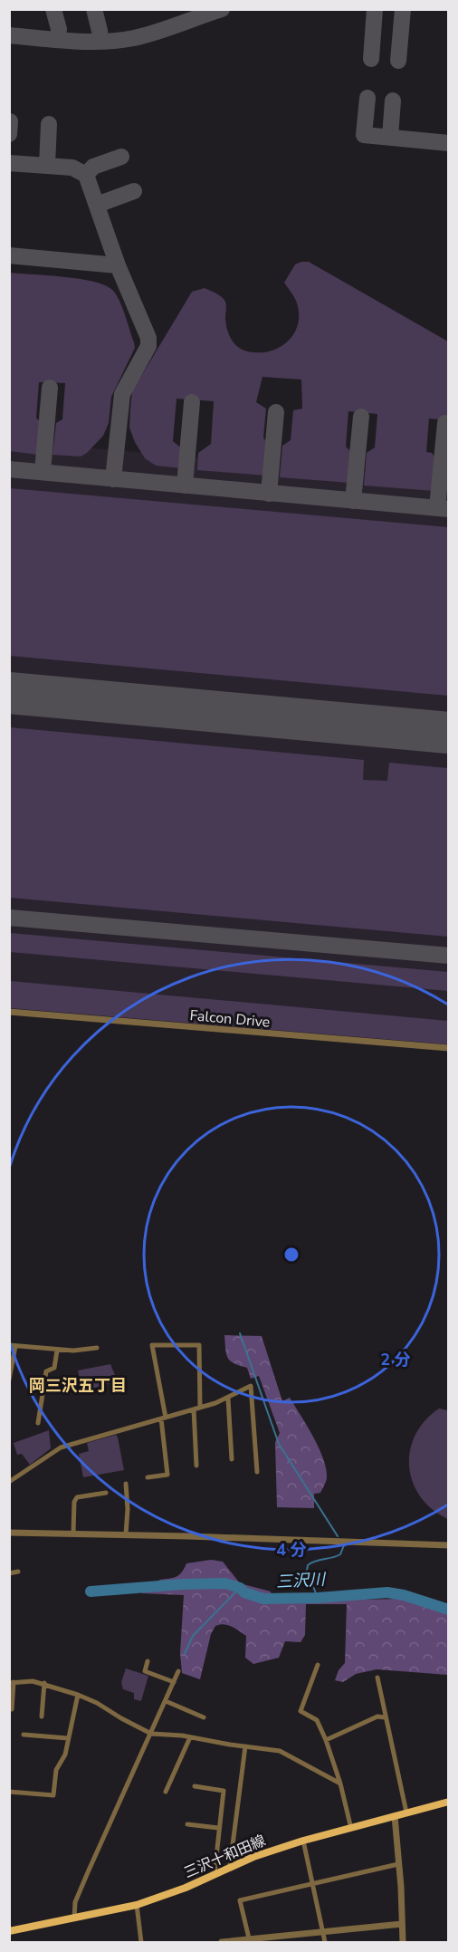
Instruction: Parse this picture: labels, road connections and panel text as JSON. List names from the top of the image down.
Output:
{
  "streets": {
    "main road": ["三沢十和田線"],
    "street": ["Falcon Drive"]
  },
  "districts": ["岡三沢五丁目"],
  "water": ["三沢川"],
  "rings": ["2 分", "4 分"]
}
